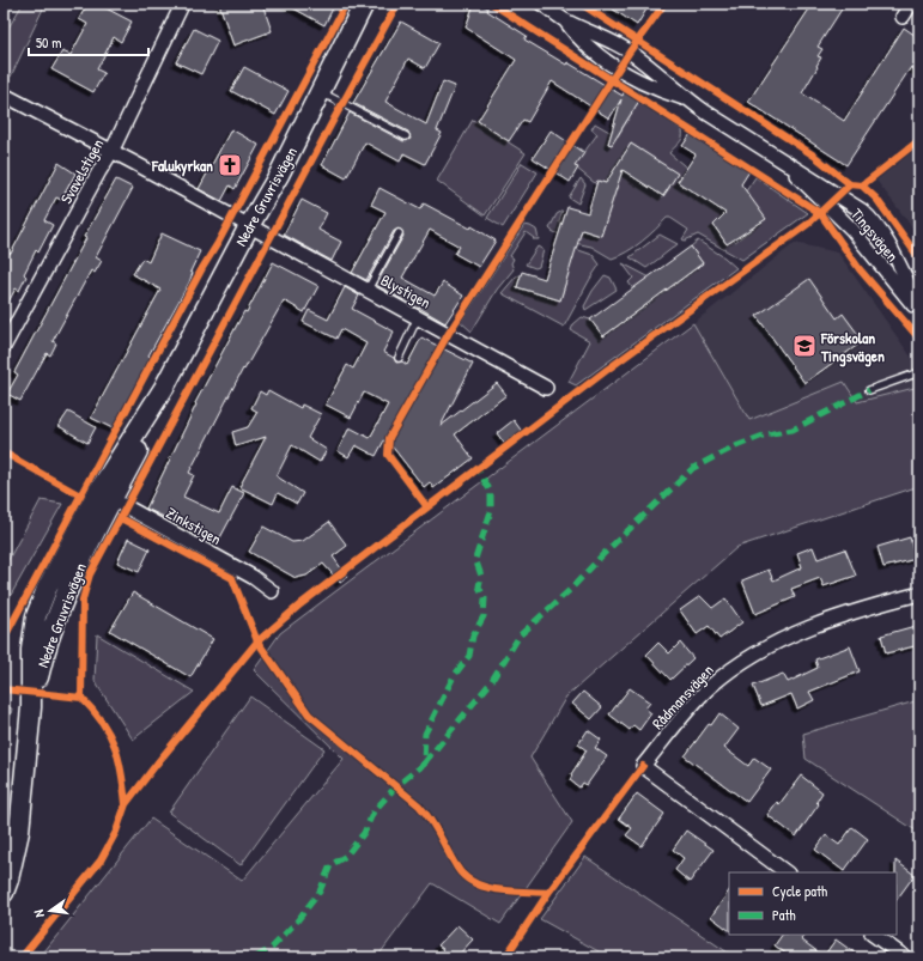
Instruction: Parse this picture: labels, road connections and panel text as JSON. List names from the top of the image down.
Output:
{
  "streets": {
    "street": [
      "Svavelstigen",
      "Nedre Gruvrisvägen",
      "Tingsvägen",
      "Blystigen",
      "Zinkstigen",
      "Rådmansvägen"
    ]
  },
  "crossings": [
    ["Svavelstigen", "Blystigen"],
    ["Nedre Gruvrisvägen", "Blystigen"],
    ["Nedre Gruvrisvägen", "Zinkstigen"]
  ],
  "places": {
    "church": ["Falukyrkan"],
    "school or university": ["Förskolan Tingsvägen"]
  },
  "legend": ["Cycle path", "Path"],
  "scale_bar": "50 m",
  "north": "left"
}
